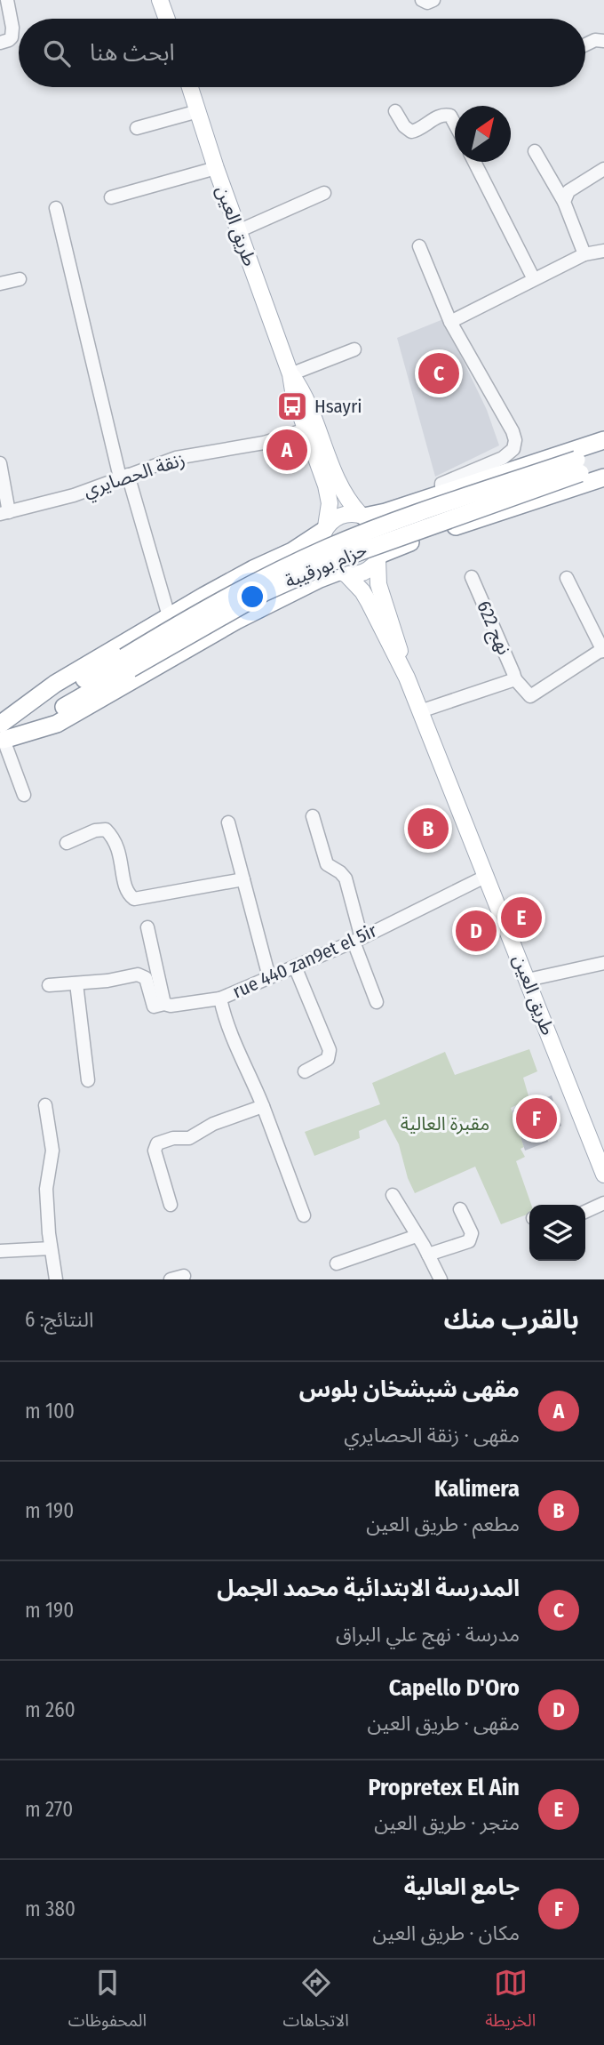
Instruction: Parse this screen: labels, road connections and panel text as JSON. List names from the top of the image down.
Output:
{
  "streets": {
    "highway": ["حزام بورقيبة"],
    "main road": ["طريق العين"],
    "street": ["زنقة الحصايري", "نهج 622", "rue 440 zan9et el 5ir"]
  },
  "crossings": [
    ["طريق العين", "زنقة الحصايري"],
    ["طريق العين", "نهج 622"],
    ["طريق العين", "rue 440 zan9et el 5ir"]
  ],
  "parks": ["مقبرة العالية"],
  "places": {
    "bus stop": ["Hsayri"]
  },
  "north": "top right",
  "page": {
    "search": "ابحث هنا",
    "pins": [
      "C",
      "A",
      "B",
      "E",
      "D",
      "F"
    ],
    "heading": ["بالقرب منك", "النتائج: 6"],
    "list": [
      {
        "mark": "A",
        "name": "مقهى شيشخان بلوس",
        "note": "مقهى · زنقة الحصايري",
        "value": "100 m"
      },
      {
        "mark": "B",
        "name": "Kalimera",
        "note": "مطعم · طريق العين",
        "value": "190 m"
      },
      {
        "mark": "C",
        "name": "المدرسة الابتدائية محمد الجمل",
        "note": "مدرسة · نهج علي البراق",
        "value": "190 m"
      },
      {
        "mark": "D",
        "name": "Capello D'Oro",
        "note": "مقهى · طريق العين",
        "value": "260 m"
      },
      {
        "mark": "E",
        "name": "Propretex El Ain",
        "note": "متجر · طريق العين",
        "value": "270 m"
      },
      {
        "mark": "F",
        "name": "جامع العالية",
        "note": "مكان · طريق العين",
        "value": "380 m"
      }
    ],
    "nav": ["الخريطة", "الاتجاهات", "المحفوظات"]
  }
}
